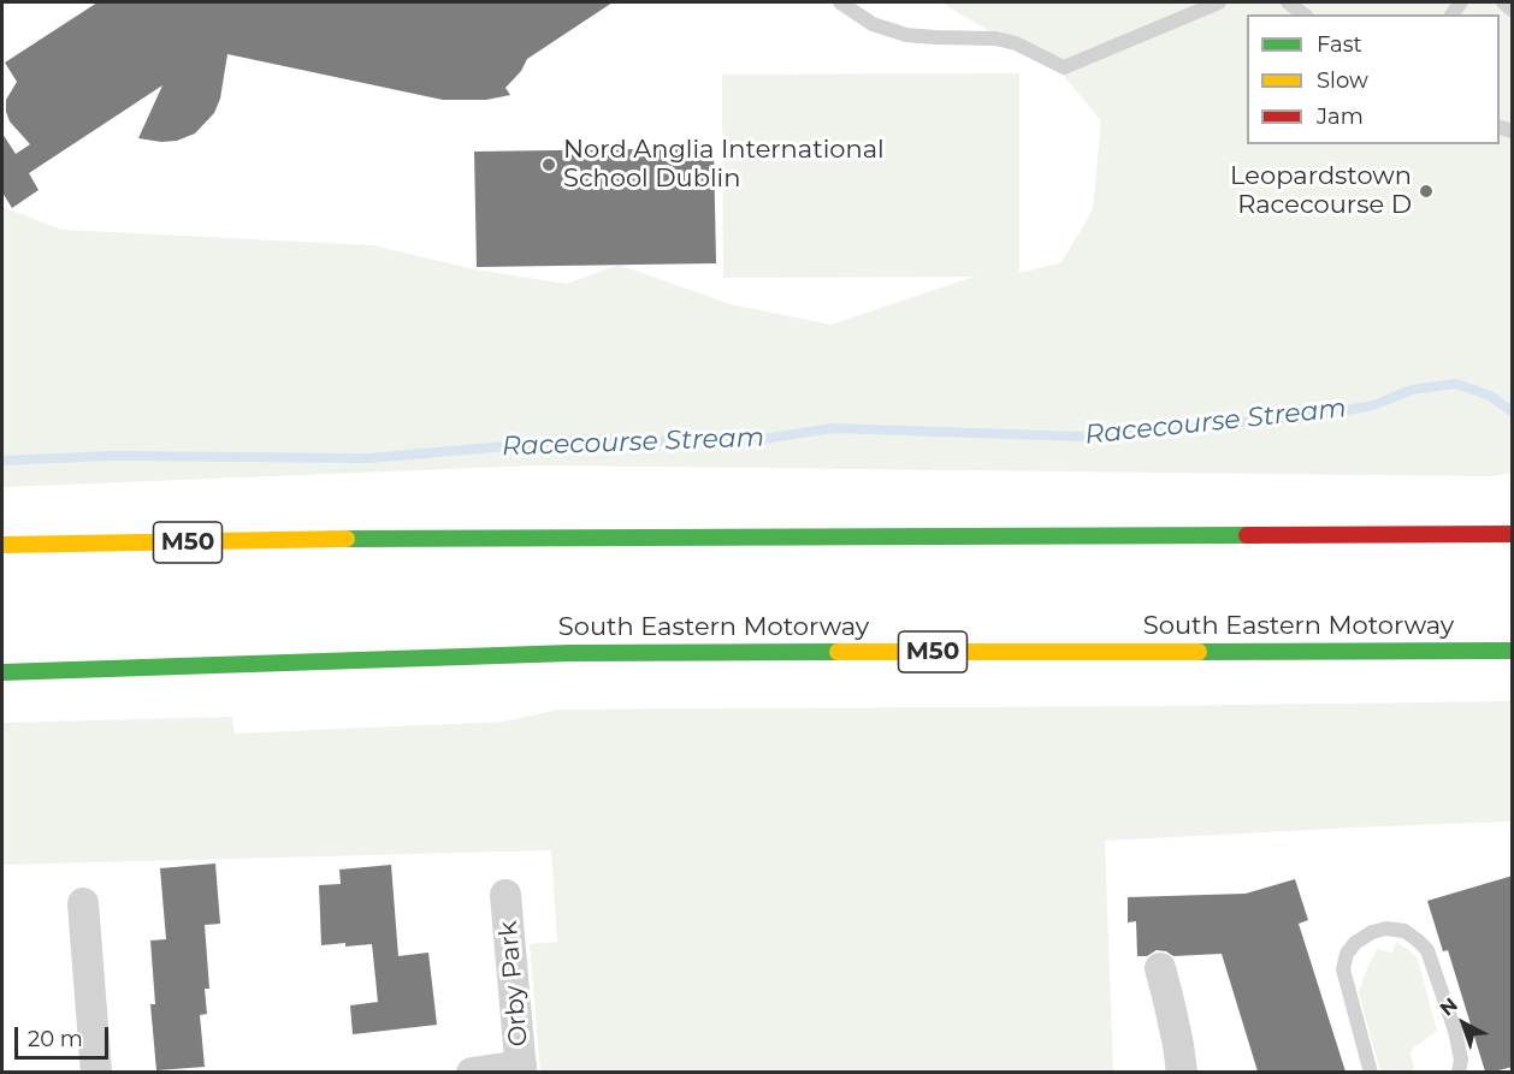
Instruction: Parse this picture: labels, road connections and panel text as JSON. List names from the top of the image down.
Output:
{
  "streets": {
    "highway": ["M50", "South Eastern Motorway"],
    "street": ["Orby Park"]
  },
  "water": ["Racecourse Stream"],
  "places": ["Nord Anglia International School Dublin", "Leopardstown Racecourse D"],
  "legend": ["Fast", "Slow", "Jam"],
  "scale_bar": "20 m",
  "north": "top left"
}
